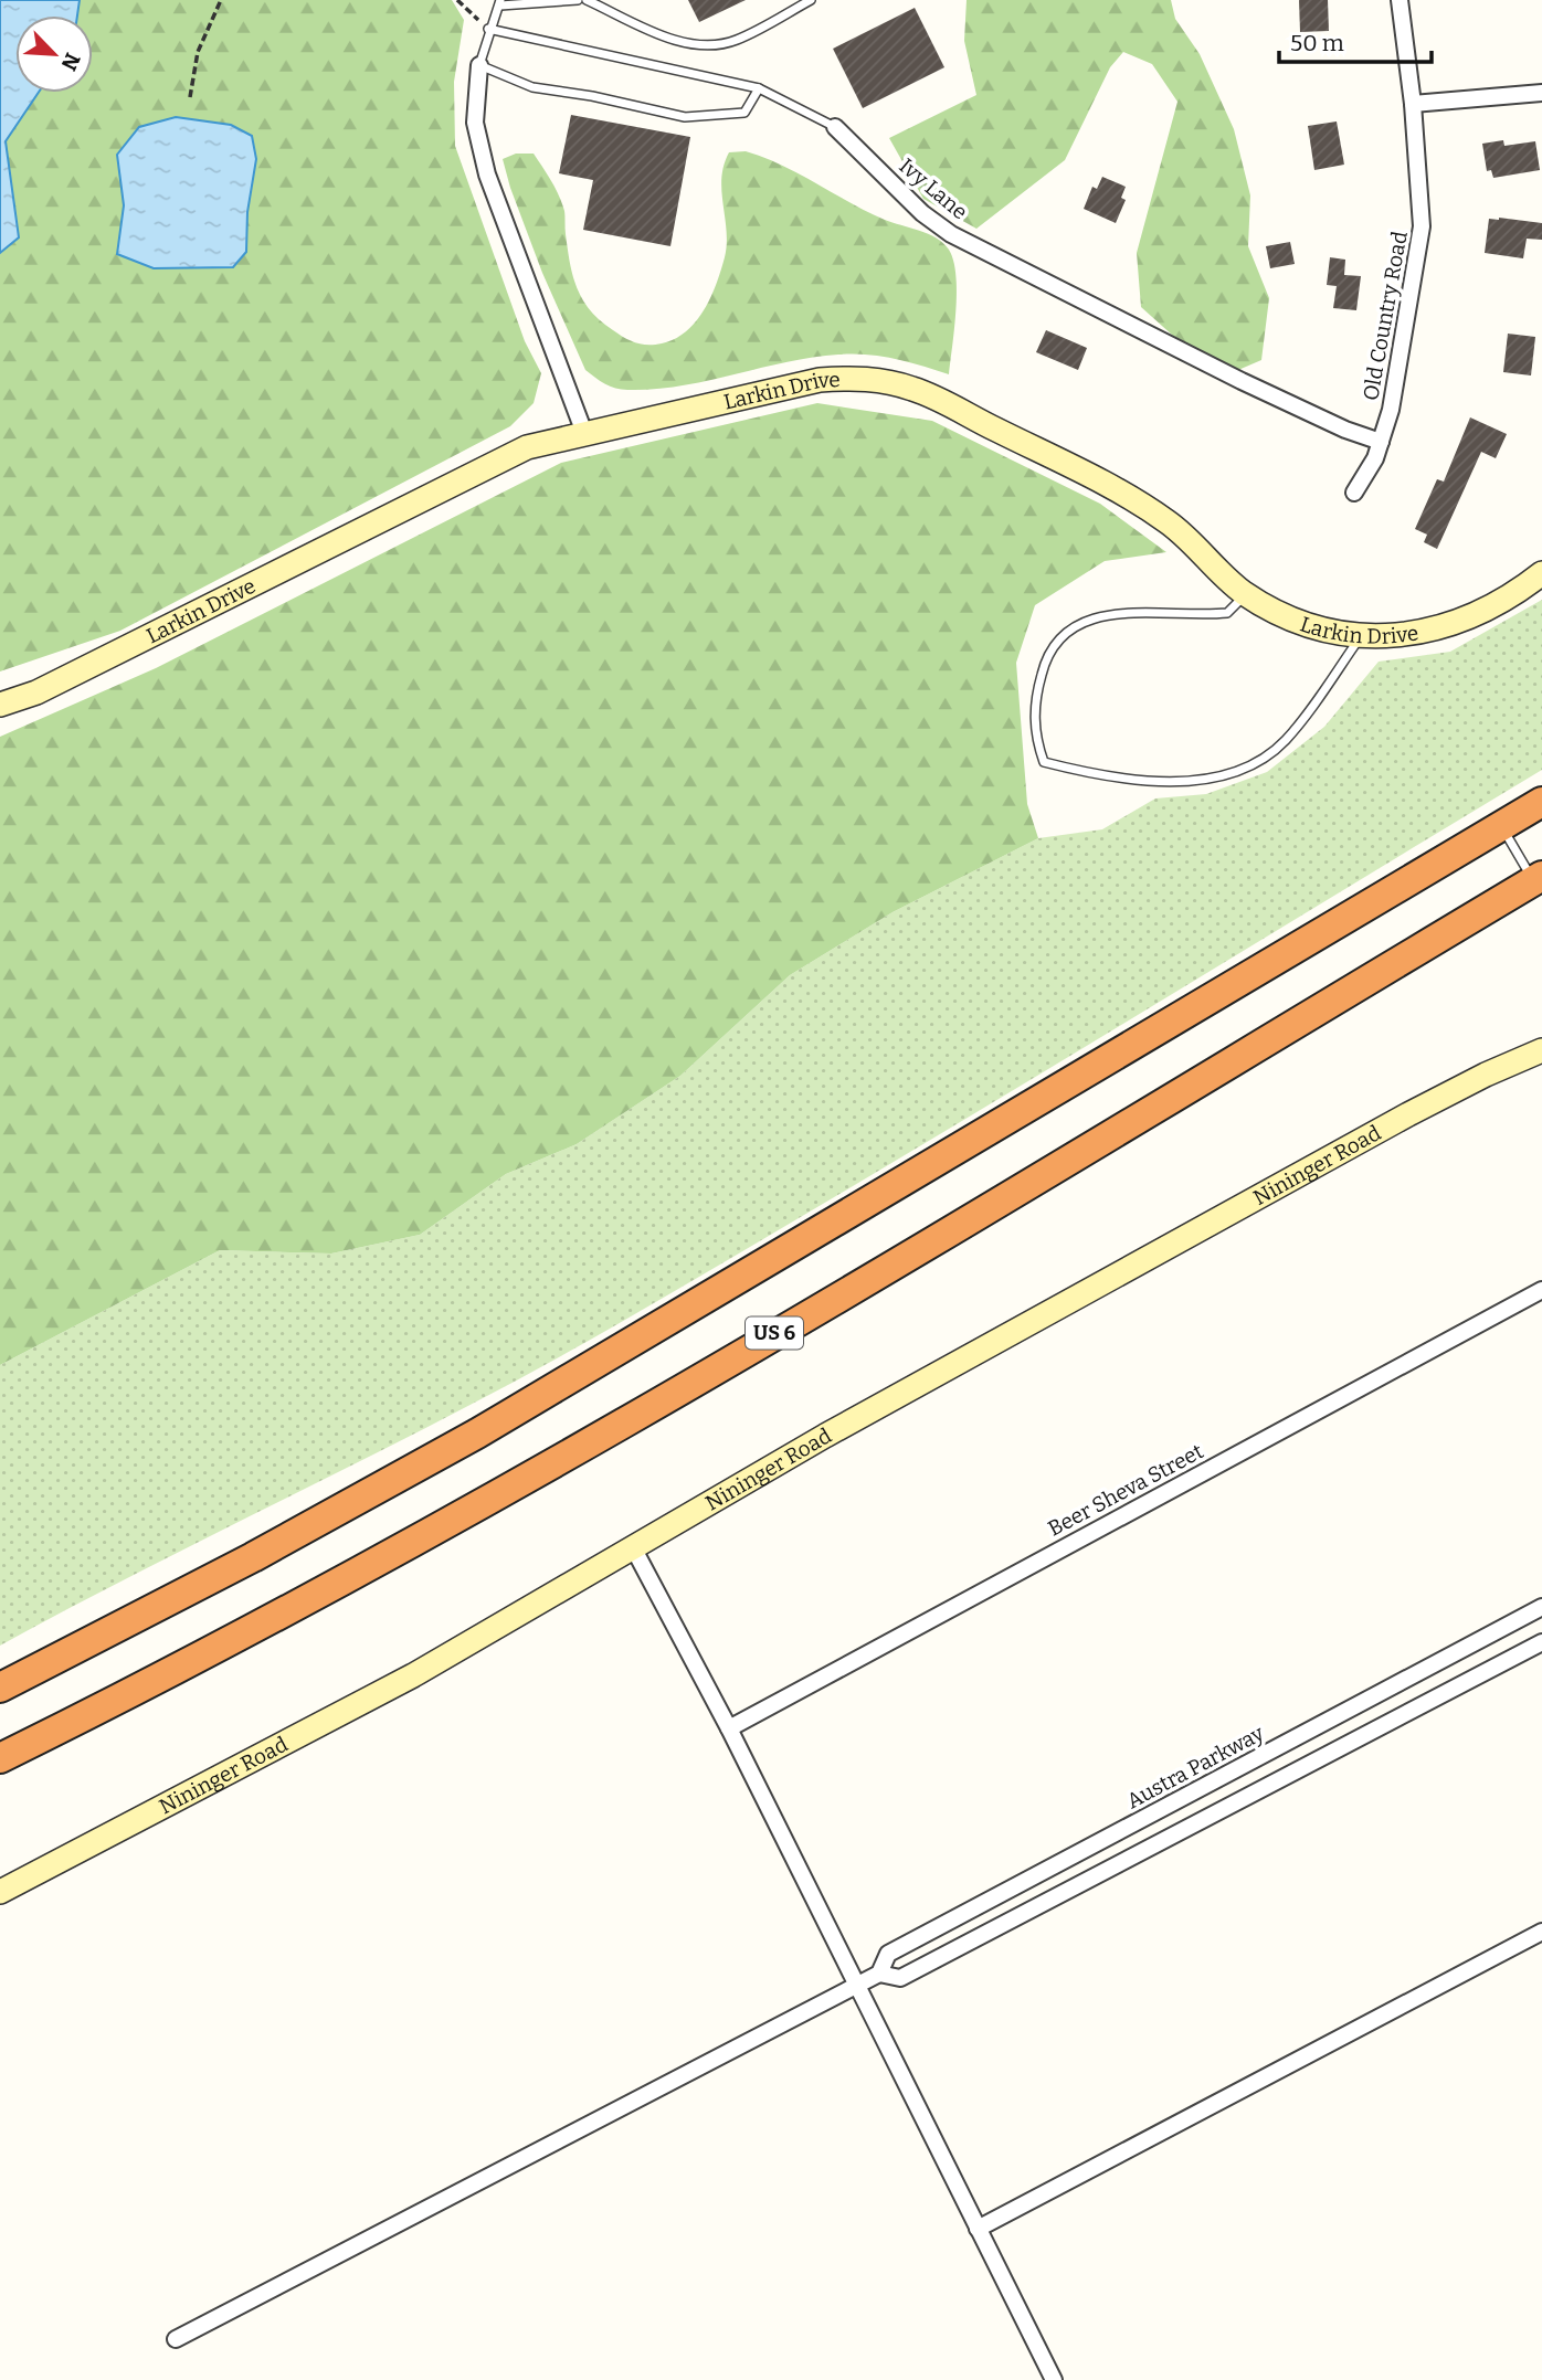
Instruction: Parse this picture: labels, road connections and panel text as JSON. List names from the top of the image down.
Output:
{
  "streets": {
    "highway": ["US 6"],
    "street": [
      "Ivy Lane",
      "Old Country Road",
      "Larkin Drive",
      "Nininger Road",
      "Beer Sheva Street",
      "Austra Parkway"
    ]
  },
  "crossings": [
    ["Ivy Lane", "Old Country Road"]
  ],
  "scale_bar": "50 m",
  "north": "bottom right"
}
